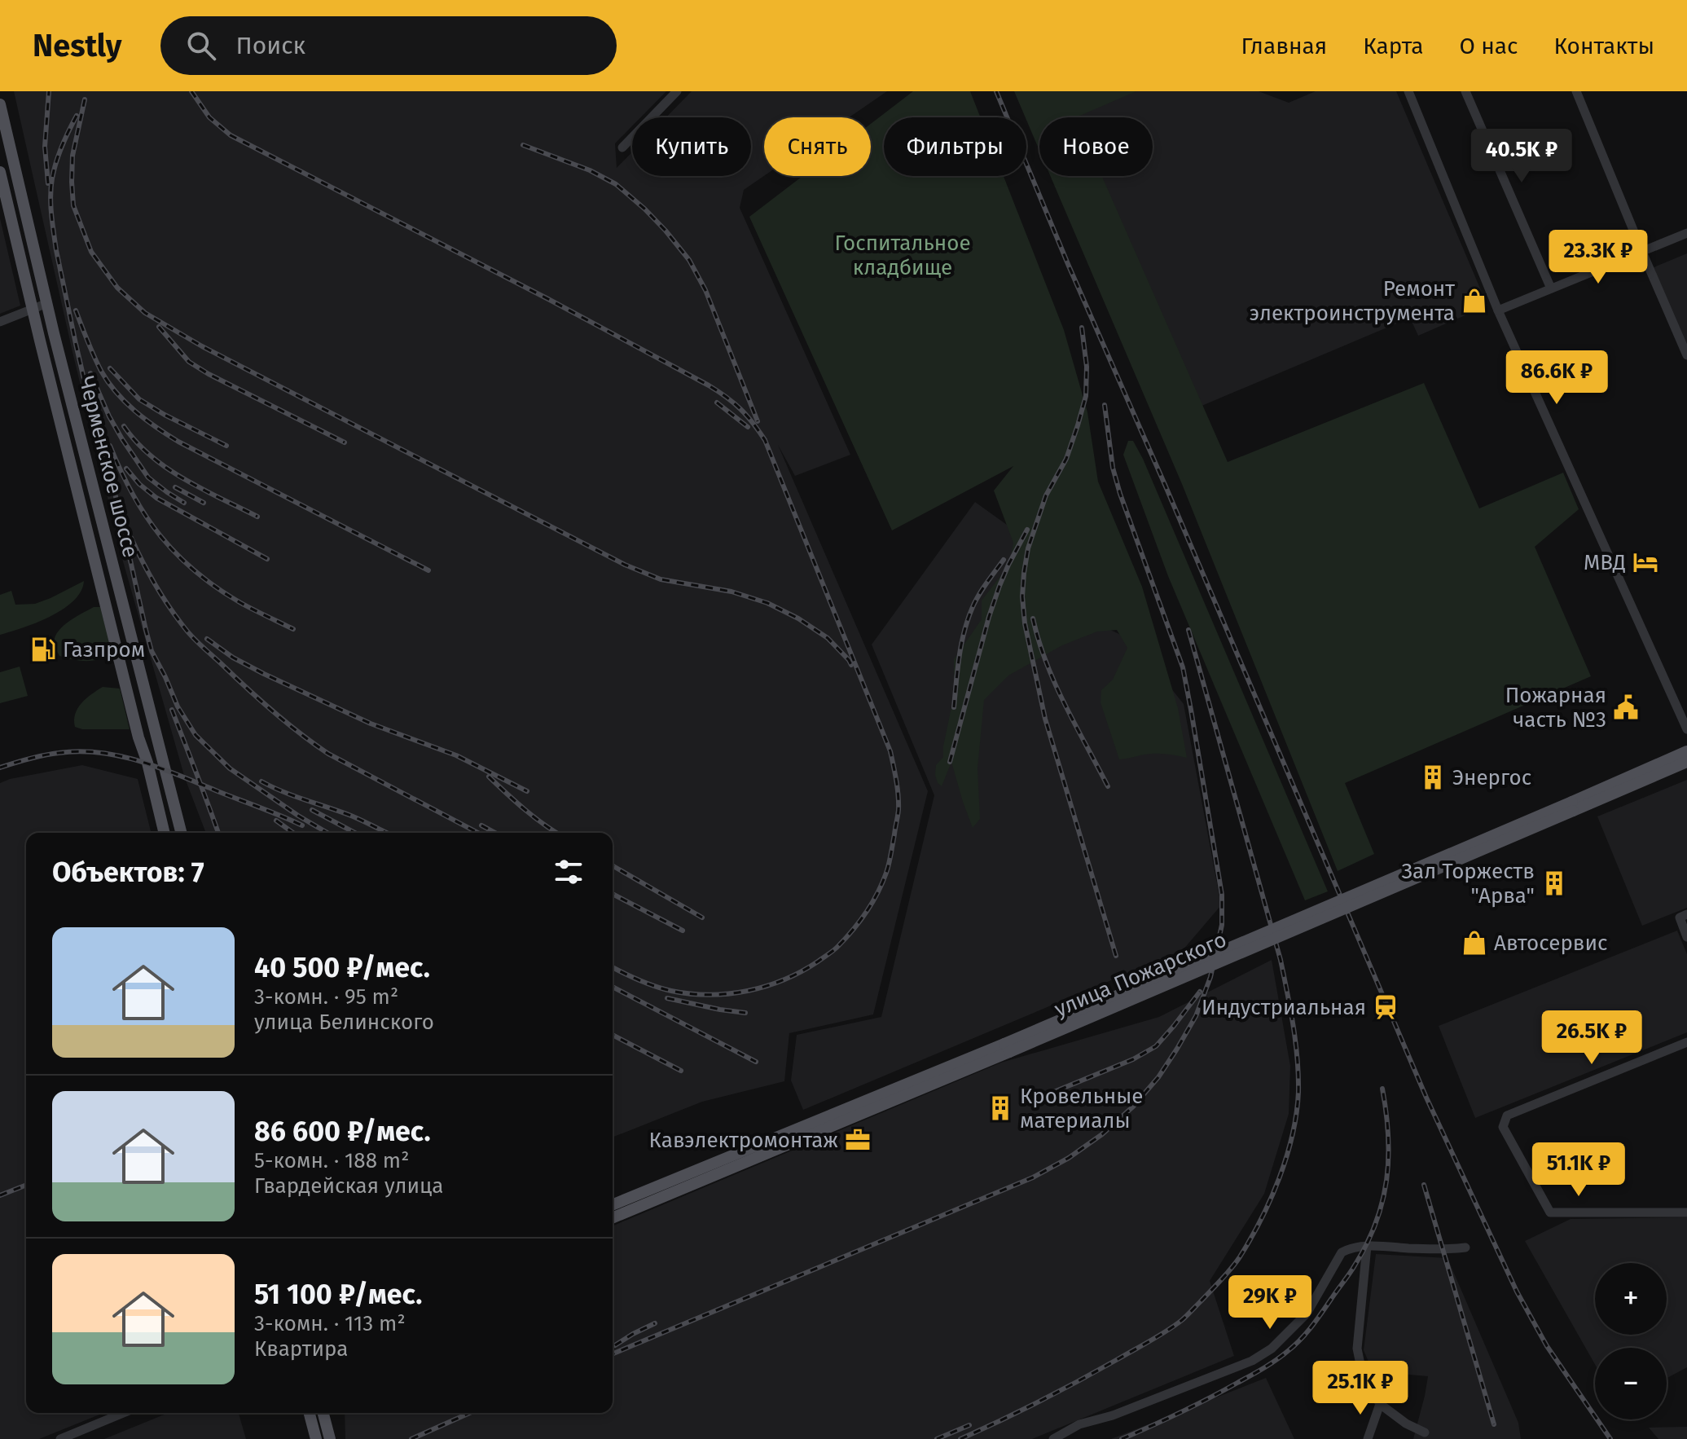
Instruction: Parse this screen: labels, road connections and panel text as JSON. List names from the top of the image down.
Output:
{
  "streets": {
    "main road": ["Черменское шоссе", "улица Пожарского"]
  },
  "parks": ["Госпитальное кладбище"],
  "places": {
    "shop": ["Ремонт электроинструмента", "Автосервис"],
    "hotel": ["МВД"],
    "fuel station": ["Газпром"],
    "public building": ["Пожарная часть №3"],
    "building": ["Энергос", "Зал Торжеств \"Арва\"", "Кровельные материалы"],
    "station": ["Индустриальная"],
    "office": ["Кавэлектромонтаж"]
  },
  "page": {
    "header": "Nestly",
    "search": "Поиск",
    "nav": [
      "Главная",
      "Карта",
      "О нас",
      "Контакты"
    ],
    "chip": [
      "Купить",
      "Снять",
      "Фильтры",
      "Новое"
    ],
    "price": [
      "40.5K ₽",
      "23.3K ₽",
      "86.6K ₽",
      "26.5K ₽",
      "51.1K ₽",
      "29K ₽",
      "25.1K ₽"
    ],
    "heading": "Объектов: 7",
    "list": [
      {
        "name": "40 500 ₽/мес.",
        "note": "3-комн. · 95 m² · улица Белинского"
      },
      {
        "name": "86 600 ₽/мес.",
        "note": "5-комн. · 188 m² · Гвардейская улица"
      },
      {
        "name": "51 100 ₽/мес.",
        "note": "3-комн. · 113 m² · Квартира"
      }
    ],
    "map_buttons": ["+", "−"]
  }
}
